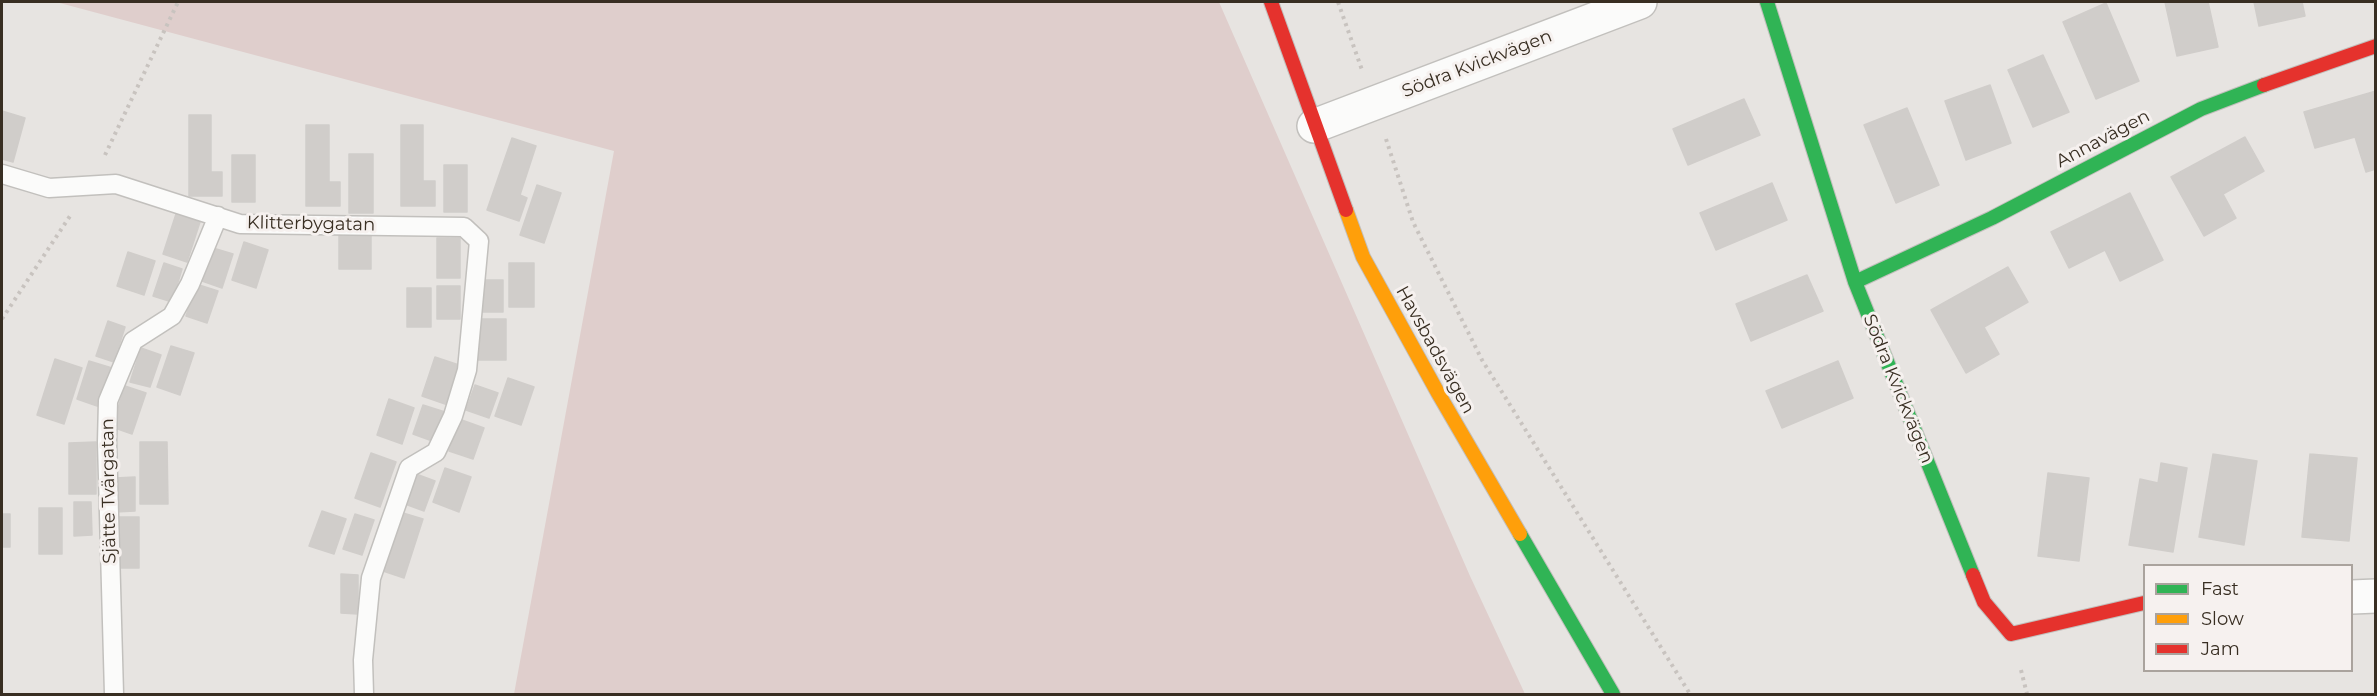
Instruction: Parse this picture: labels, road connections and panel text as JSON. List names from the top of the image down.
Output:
{
  "streets": {
    "street": ["Södra Kvickvägen", "Annavägen", "Havsbadsvägen"],
    "lane": ["Klitterbygatan", "Sjätte Tvärgatan"]
  },
  "crossings": [
    ["Södra Kvickvägen", "Annavägen"],
    ["Södra Kvickvägen", "Havsbadsvägen"],
    ["Klitterbygatan", "Sjätte Tvärgatan"]
  ],
  "legend": ["Fast", "Slow", "Jam"]
}
